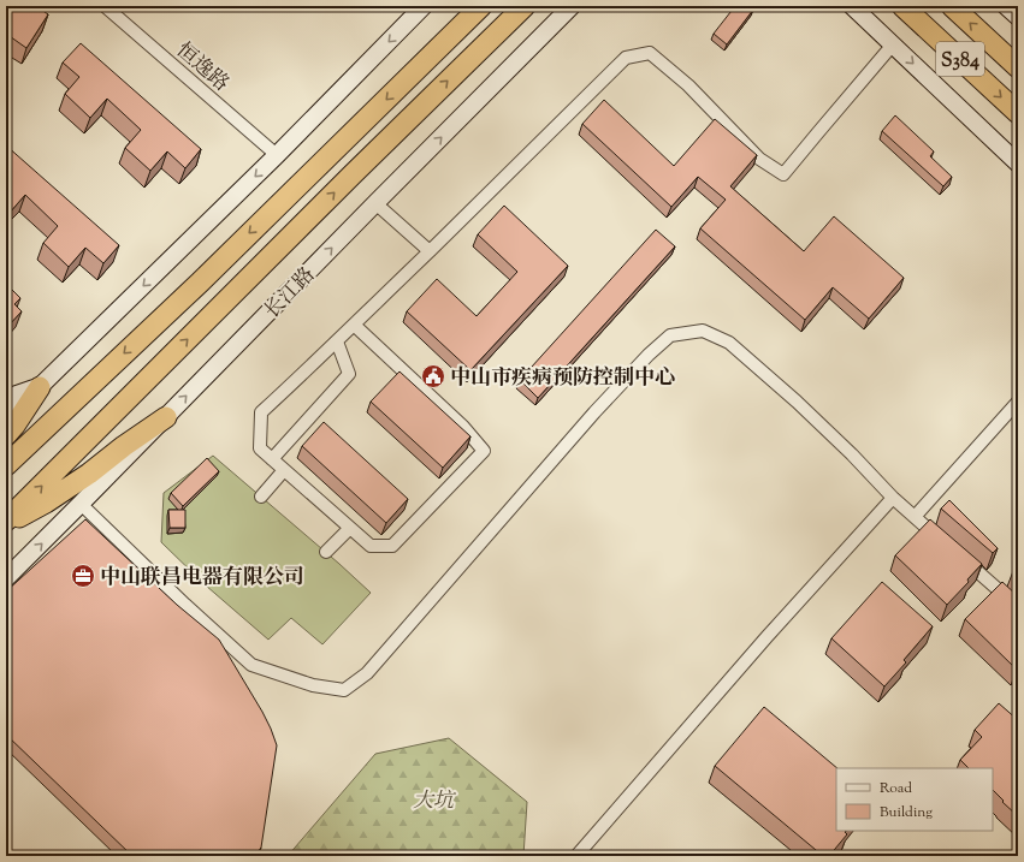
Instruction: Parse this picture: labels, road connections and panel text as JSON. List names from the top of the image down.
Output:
{
  "streets": {
    "highway": ["S384", "长江路"],
    "street": ["恒逸路"]
  },
  "parks": ["大坑"],
  "places": {
    "public building": ["中山市疾病预防控制中心"],
    "office": ["中山联昌电器有限公司"]
  },
  "legend": ["Road", "Building"]
}
